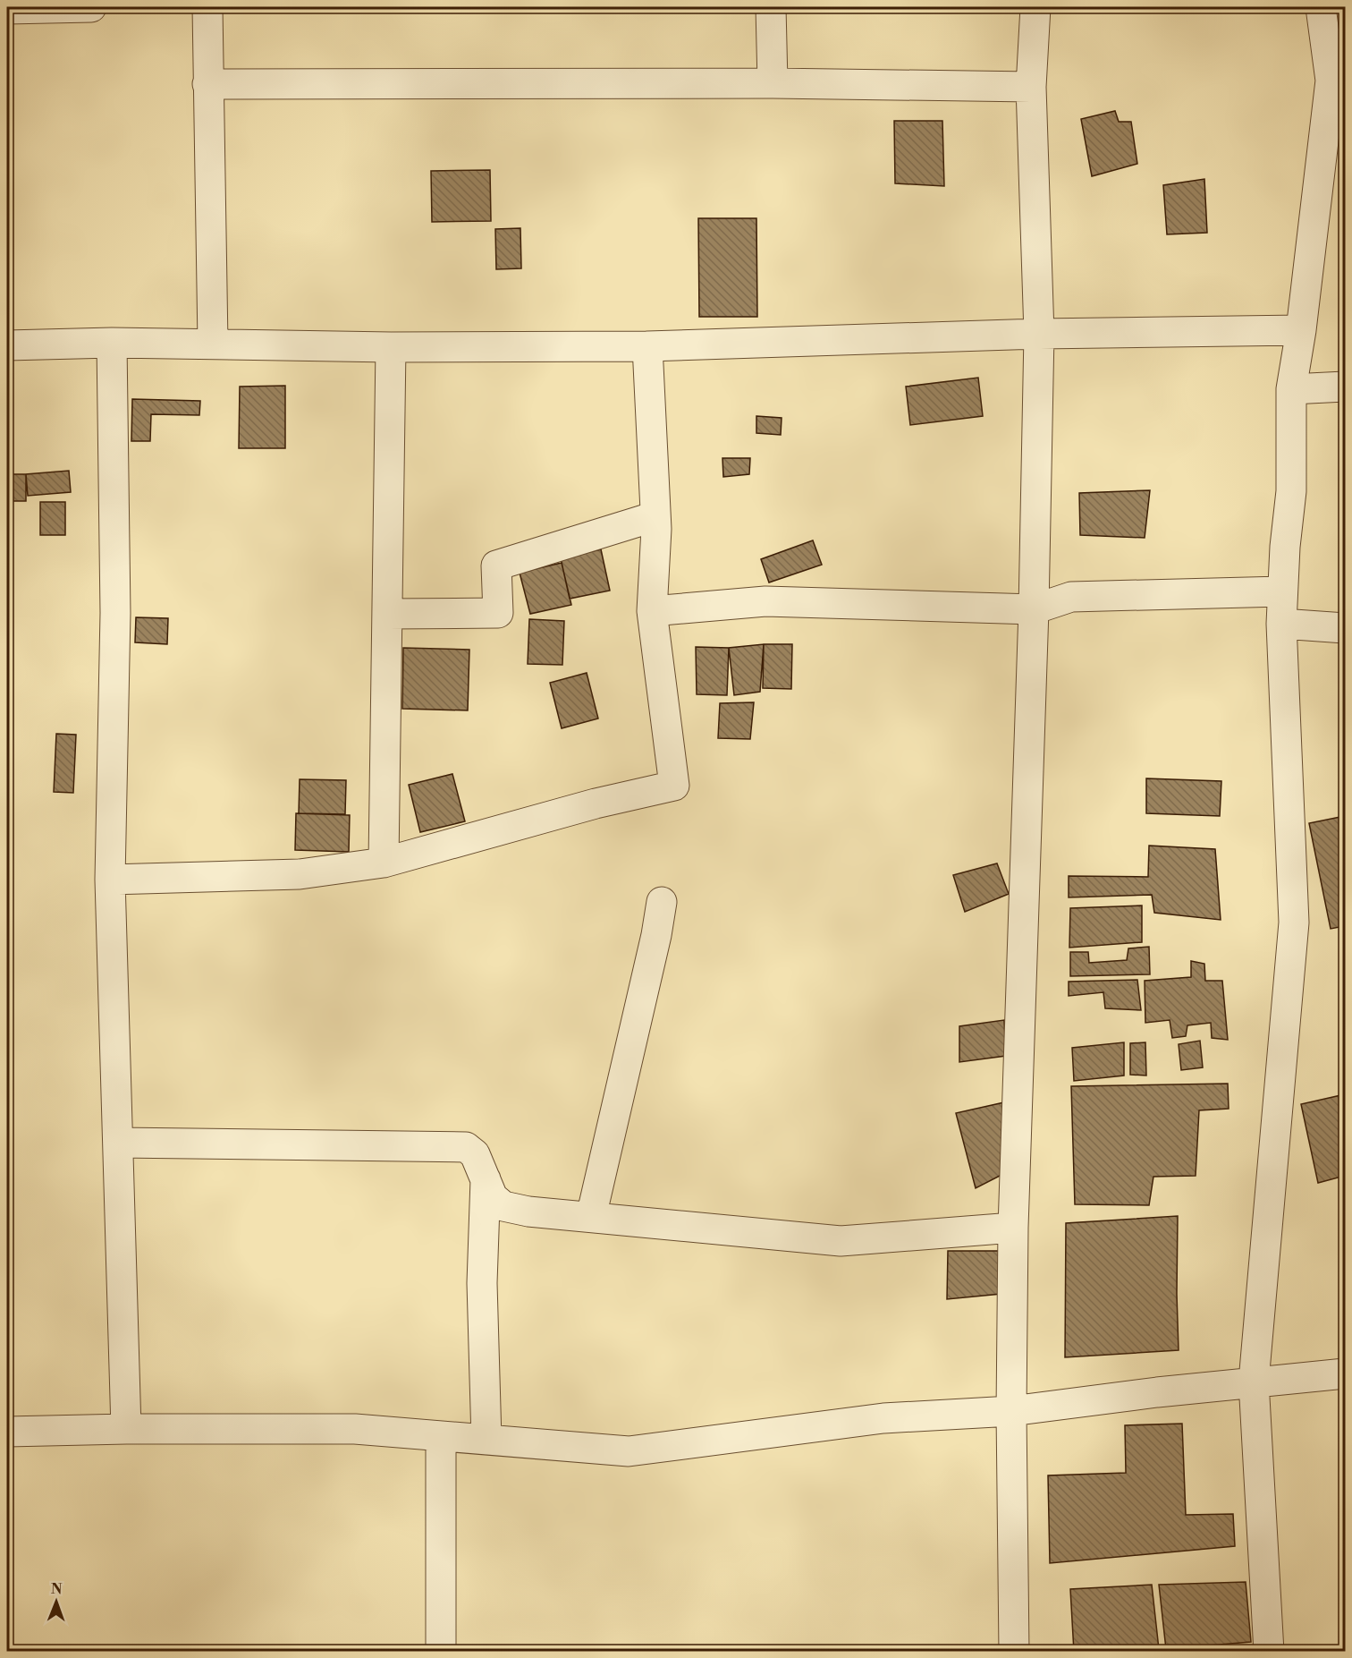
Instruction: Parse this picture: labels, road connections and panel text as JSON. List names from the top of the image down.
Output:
{
  "north": "top"
}
